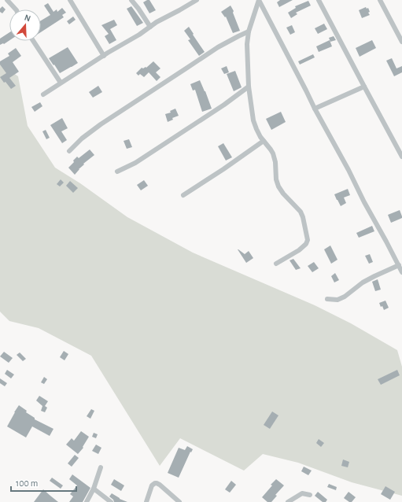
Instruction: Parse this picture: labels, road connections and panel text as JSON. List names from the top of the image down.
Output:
{
  "scale_bar": "100 m",
  "north": "top"
}
